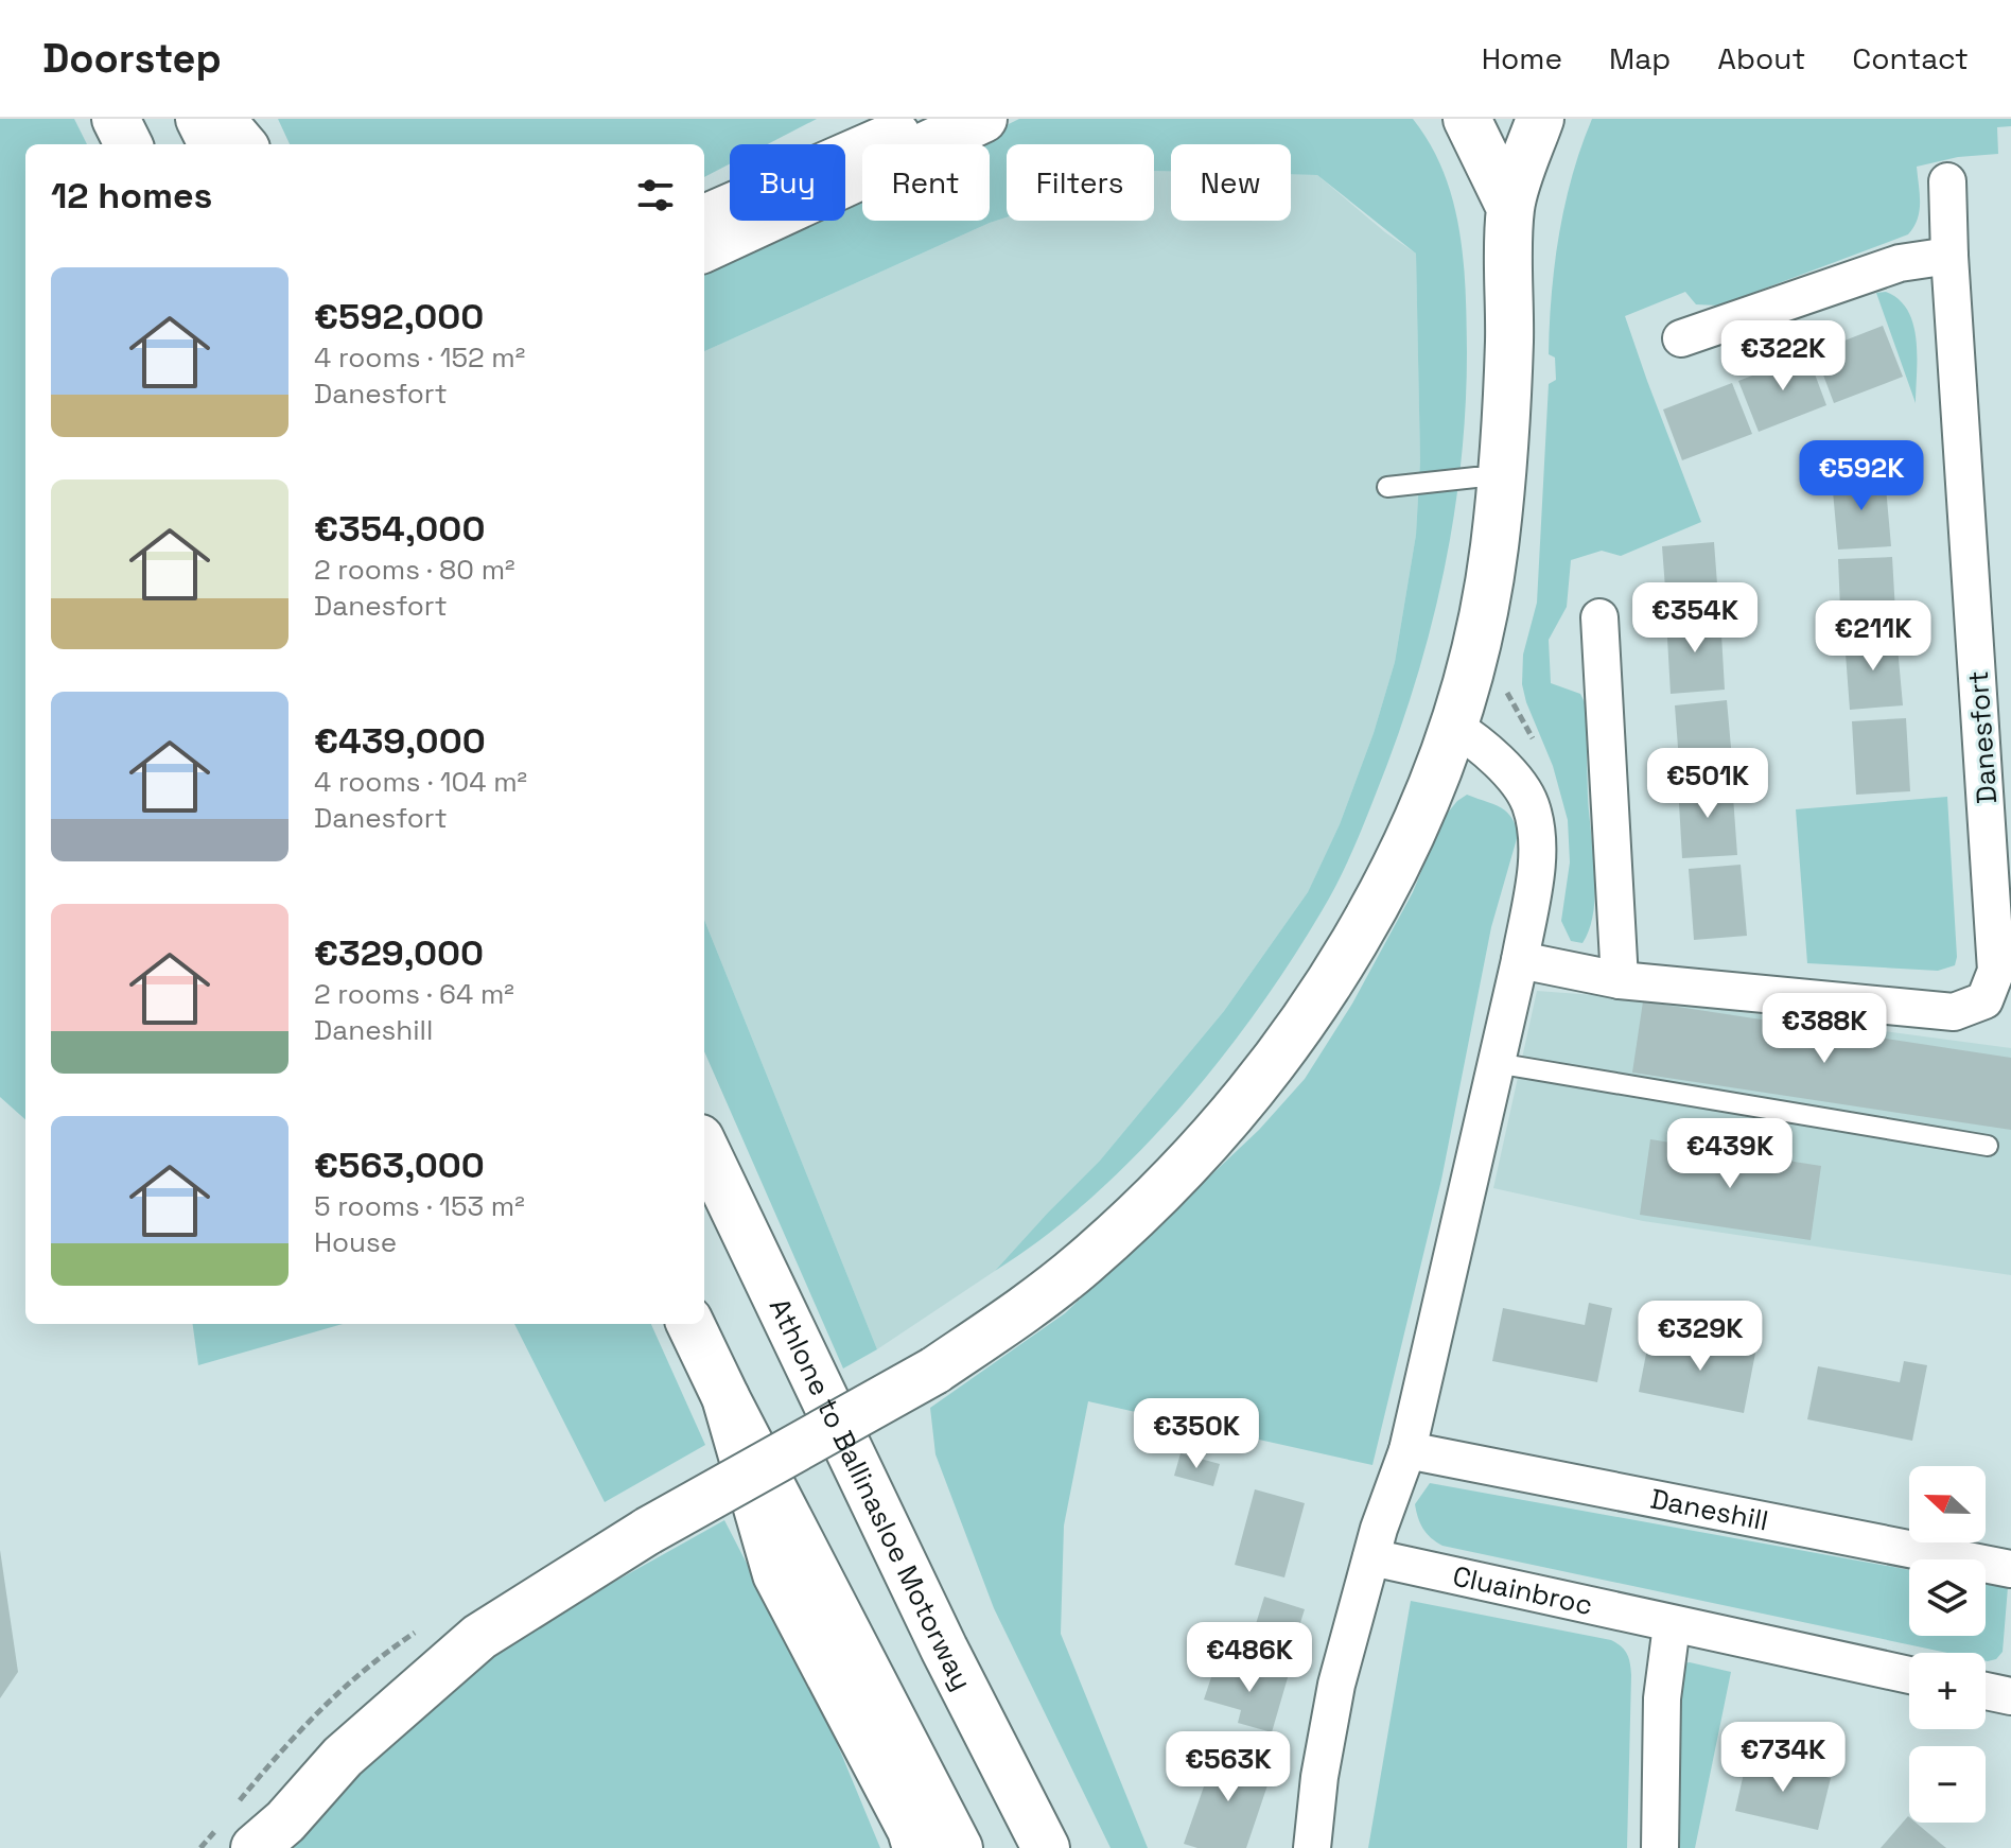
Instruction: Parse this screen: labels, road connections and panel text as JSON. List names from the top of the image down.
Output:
{
  "streets": {
    "main road": ["Athlone to Ballinasloe Motorway"],
    "street": ["Danesfort", "Daneshill", "Cluainbroc"]
  },
  "north": "left",
  "page": {
    "header": "Doorstep",
    "nav": [
      "Home",
      "Map",
      "About",
      "Contact"
    ],
    "chip": [
      "Buy",
      "Rent",
      "Filters",
      "New"
    ],
    "heading": "12 homes",
    "list": [
      {
        "name": "€592,000",
        "note": "4 rooms · 152 m² · Danesfort"
      },
      {
        "name": "€354,000",
        "note": "2 rooms · 80 m² · Danesfort"
      },
      {
        "name": "€439,000",
        "note": "4 rooms · 104 m² · Danesfort"
      },
      {
        "name": "€329,000",
        "note": "2 rooms · 64 m² · Daneshill"
      },
      {
        "name": "€563,000",
        "note": "5 rooms · 153 m² · House"
      }
    ],
    "price": [
      "€322K",
      "€592K",
      "€354K",
      "€211K",
      "€501K",
      "€388K",
      "€439K",
      "€329K",
      "€350K",
      "€486K",
      "€734K",
      "€563K"
    ],
    "map_buttons": ["+", "−"]
  }
}
